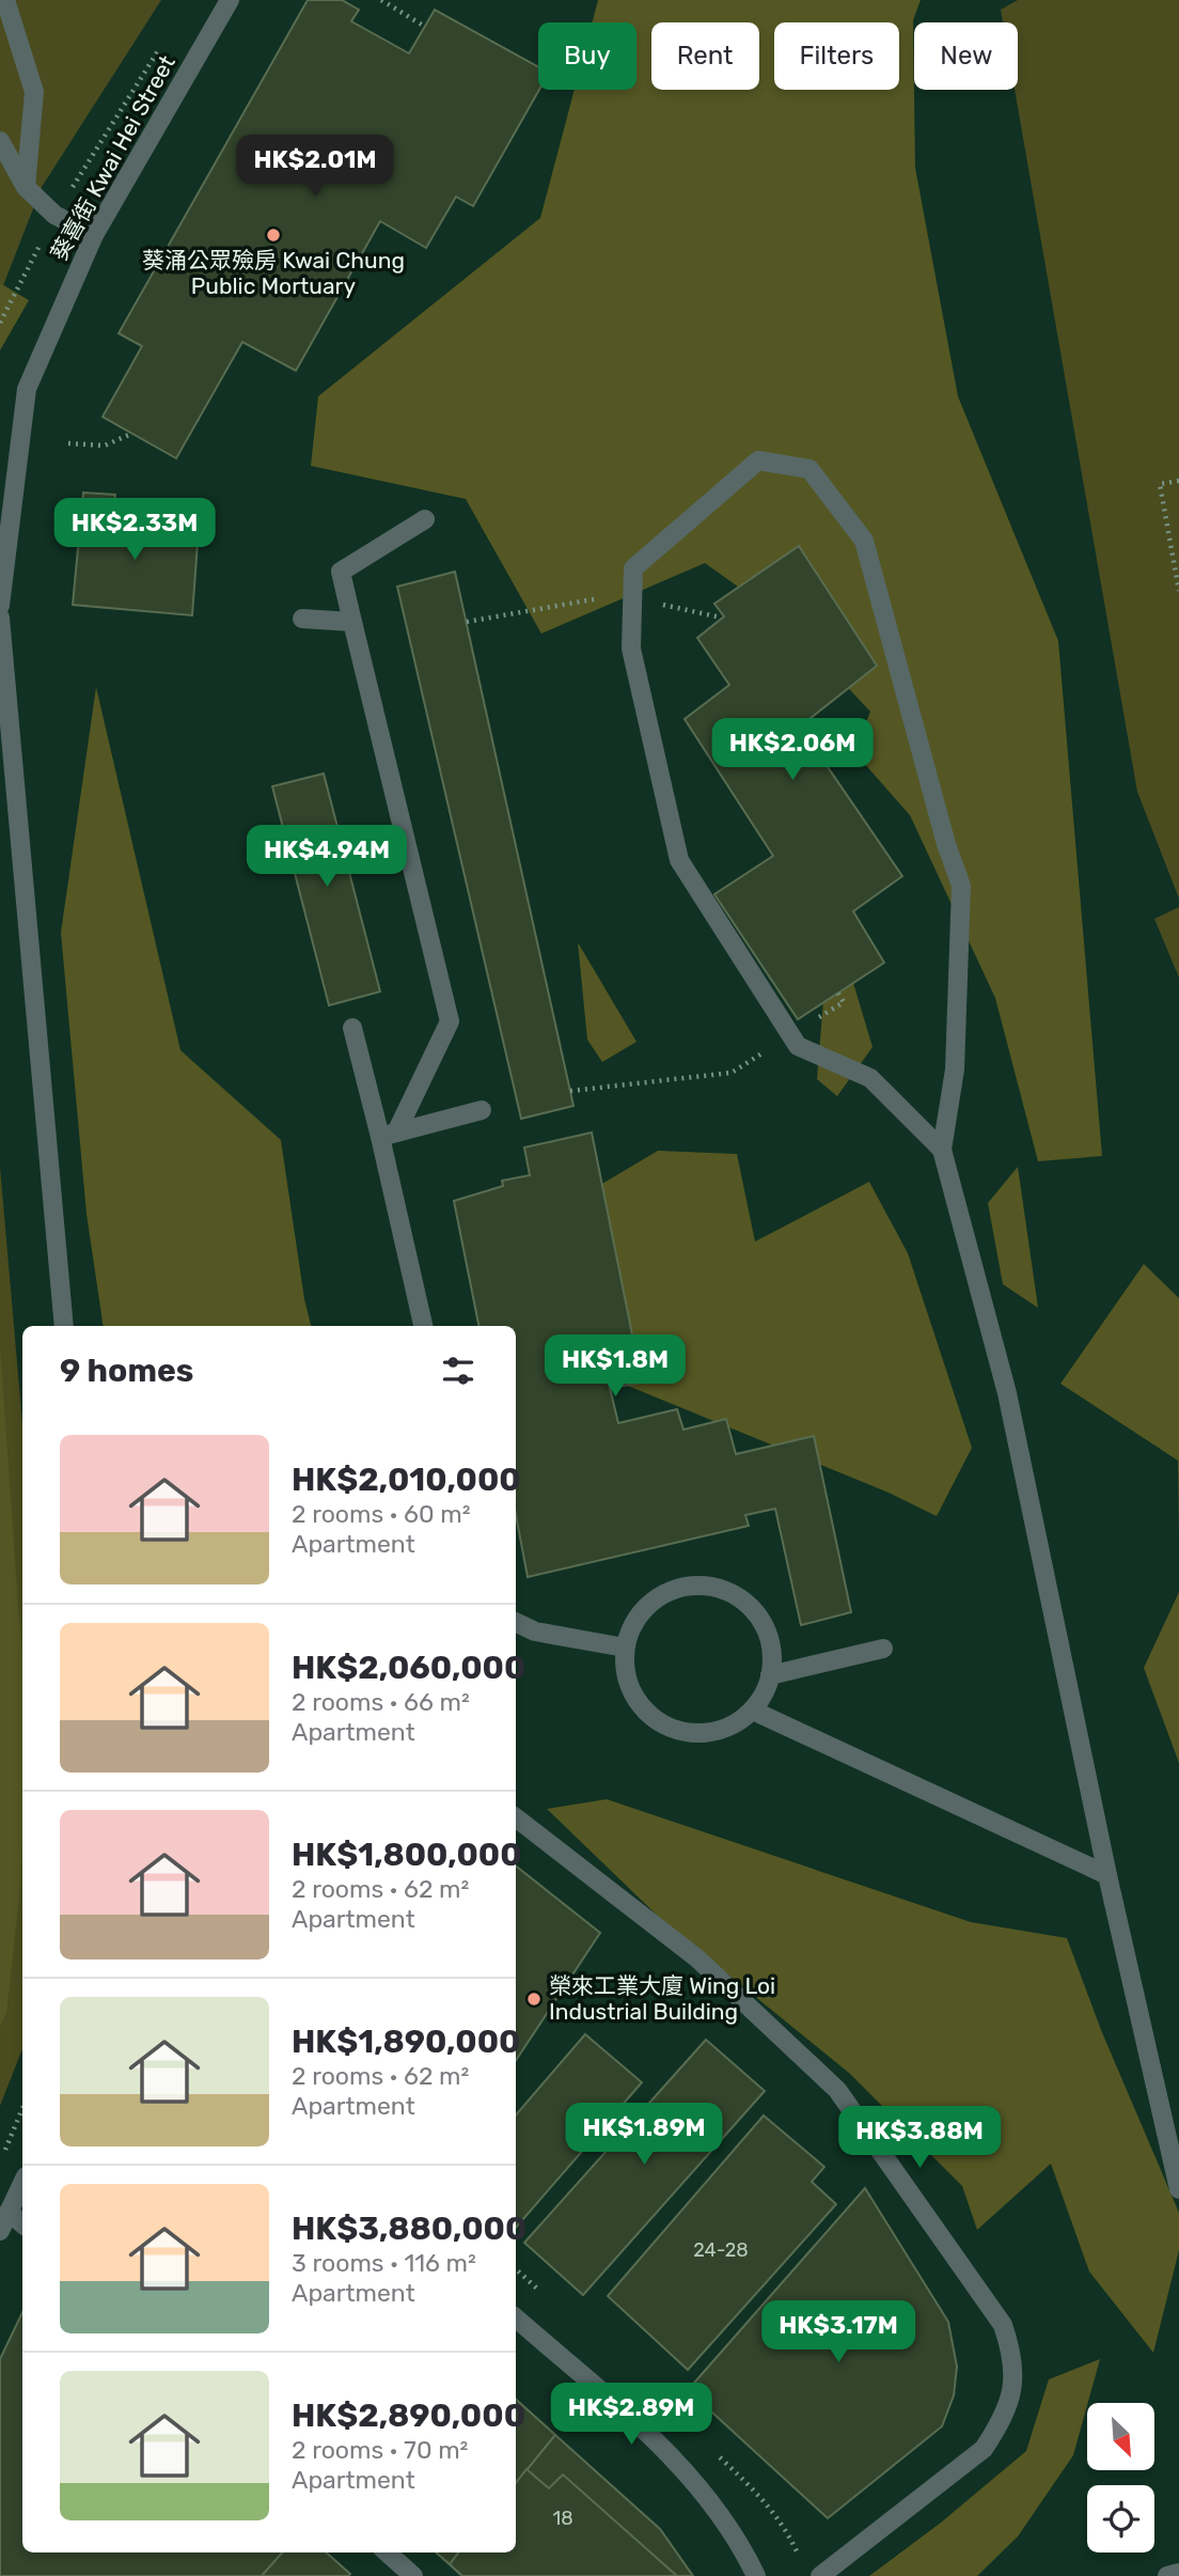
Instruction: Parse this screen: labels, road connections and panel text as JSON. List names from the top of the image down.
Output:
{
  "streets": {
    "street": ["葵喜街 Kwai Hei Street"]
  },
  "places": ["葵涌公眾殮房 Kwai Chung Public Mortuary", "榮來工業大廈 Wing Loi Industrial Building"],
  "house_numbers": ["24-28", "18"],
  "north": "bottom right",
  "page": {
    "chip": [
      "Buy",
      "Rent",
      "Filters",
      "New"
    ],
    "price": [
      "HK$2.01M",
      "HK$2.33M",
      "HK$2.06M",
      "HK$4.94M",
      "HK$1.8M",
      "HK$1.89M",
      "HK$3.88M",
      "HK$3.17M",
      "HK$2.89M"
    ],
    "heading": "9 homes",
    "list": [
      {
        "name": "HK$2,010,000",
        "note": "2 rooms · 60 m² · Apartment"
      },
      {
        "name": "HK$2,060,000",
        "note": "2 rooms · 66 m² · Apartment"
      },
      {
        "name": "HK$1,800,000",
        "note": "2 rooms · 62 m² · Apartment"
      },
      {
        "name": "HK$1,890,000",
        "note": "2 rooms · 62 m² · Apartment"
      },
      {
        "name": "HK$3,880,000",
        "note": "3 rooms · 116 m² · Apartment"
      },
      {
        "name": "HK$2,890,000",
        "note": "2 rooms · 70 m² · Apartment"
      }
    ]
  }
}
